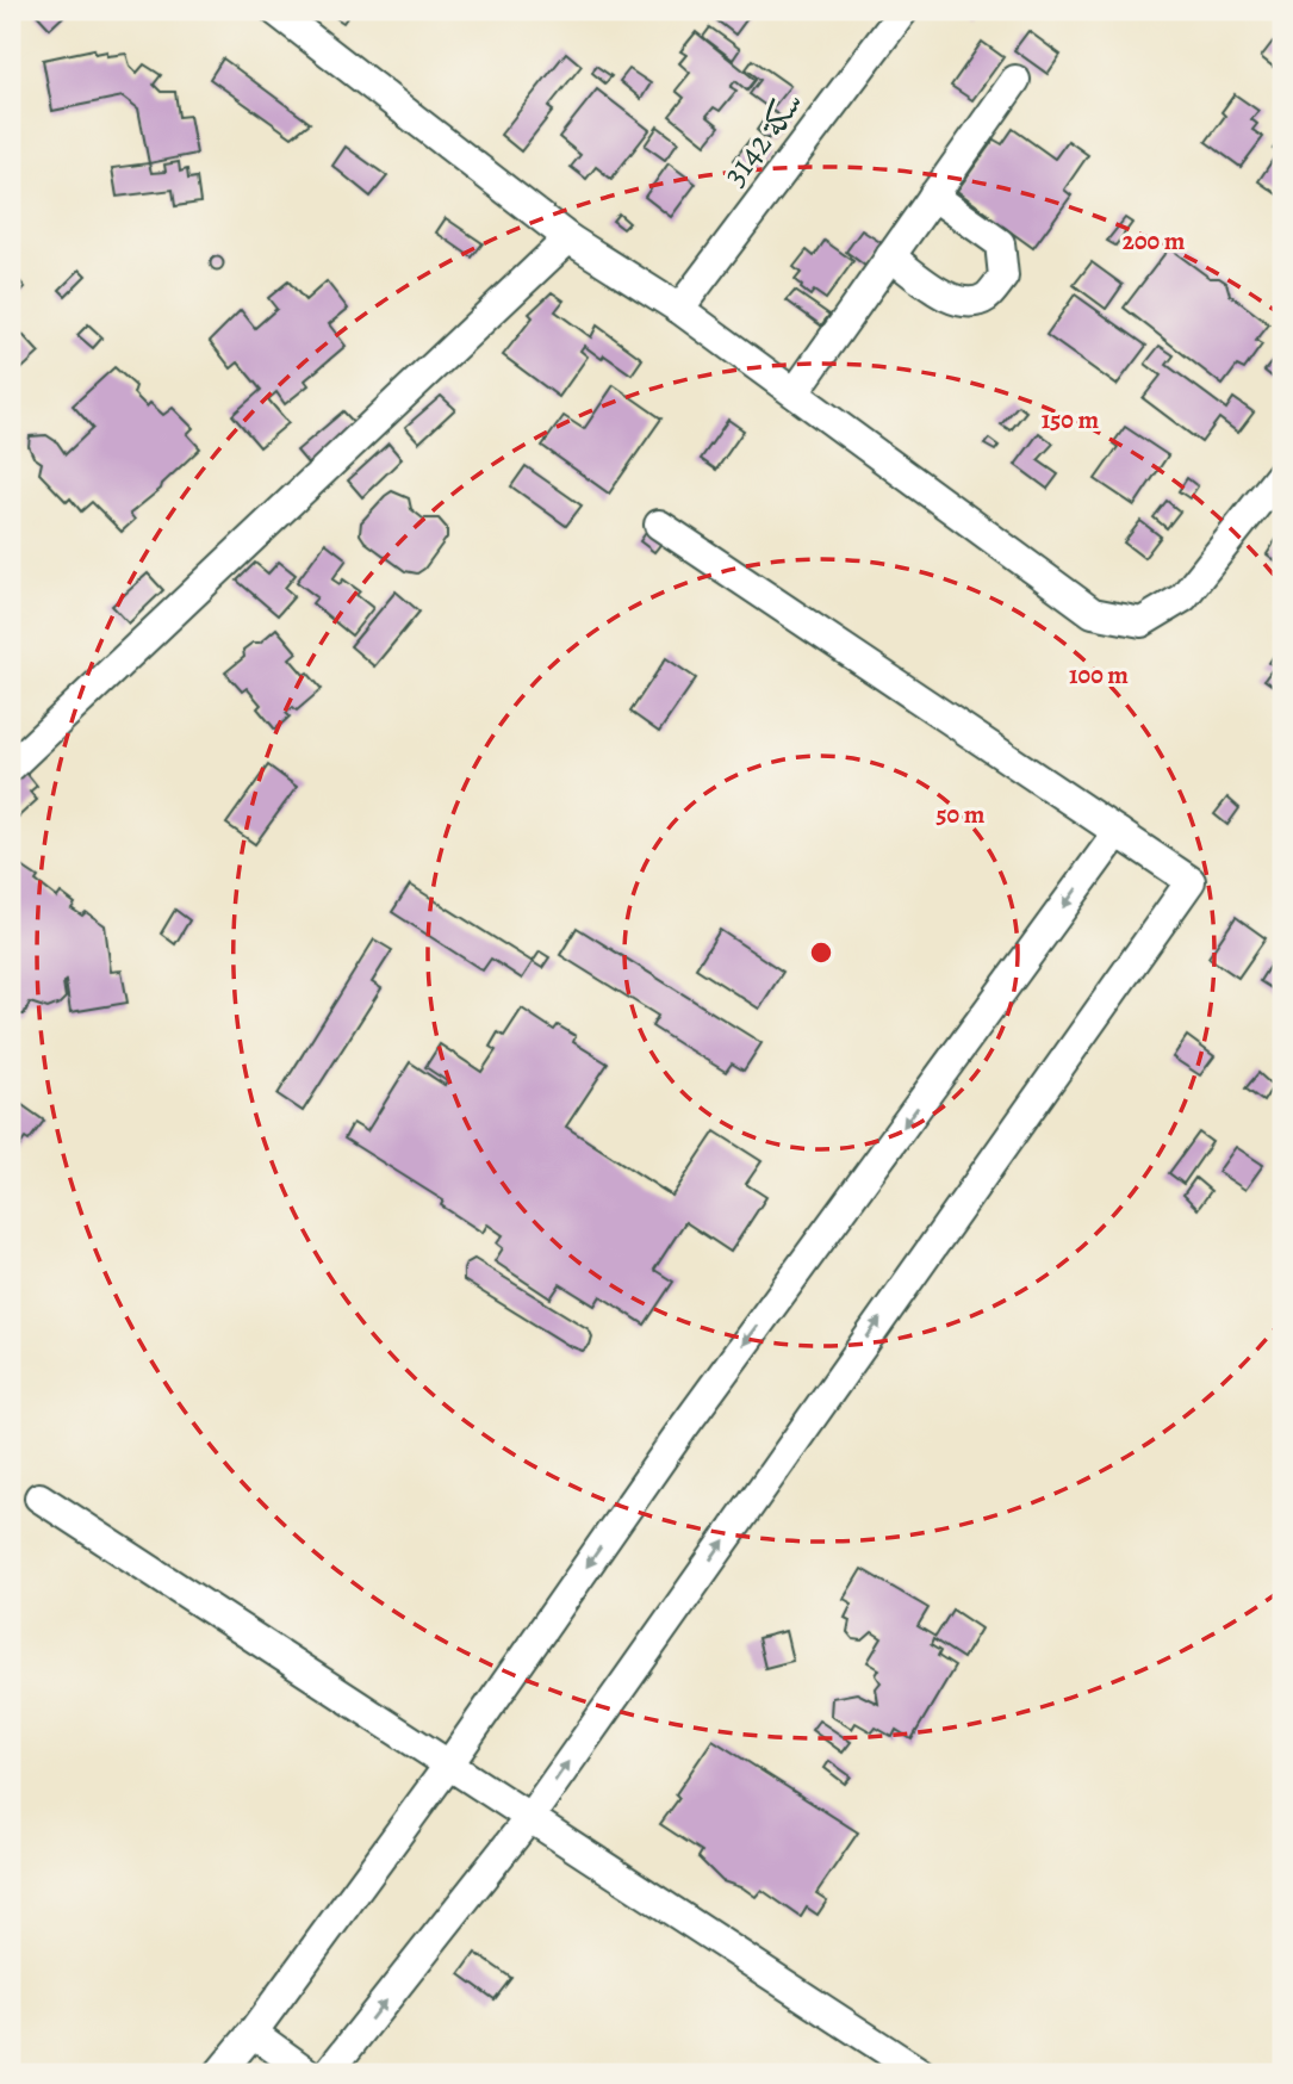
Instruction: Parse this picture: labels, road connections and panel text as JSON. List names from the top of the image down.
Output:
{
  "streets": {
    "street": ["سكة 3142"]
  },
  "rings": [
    "200 m",
    "150 m",
    "100 m",
    "50 m"
  ]
}
